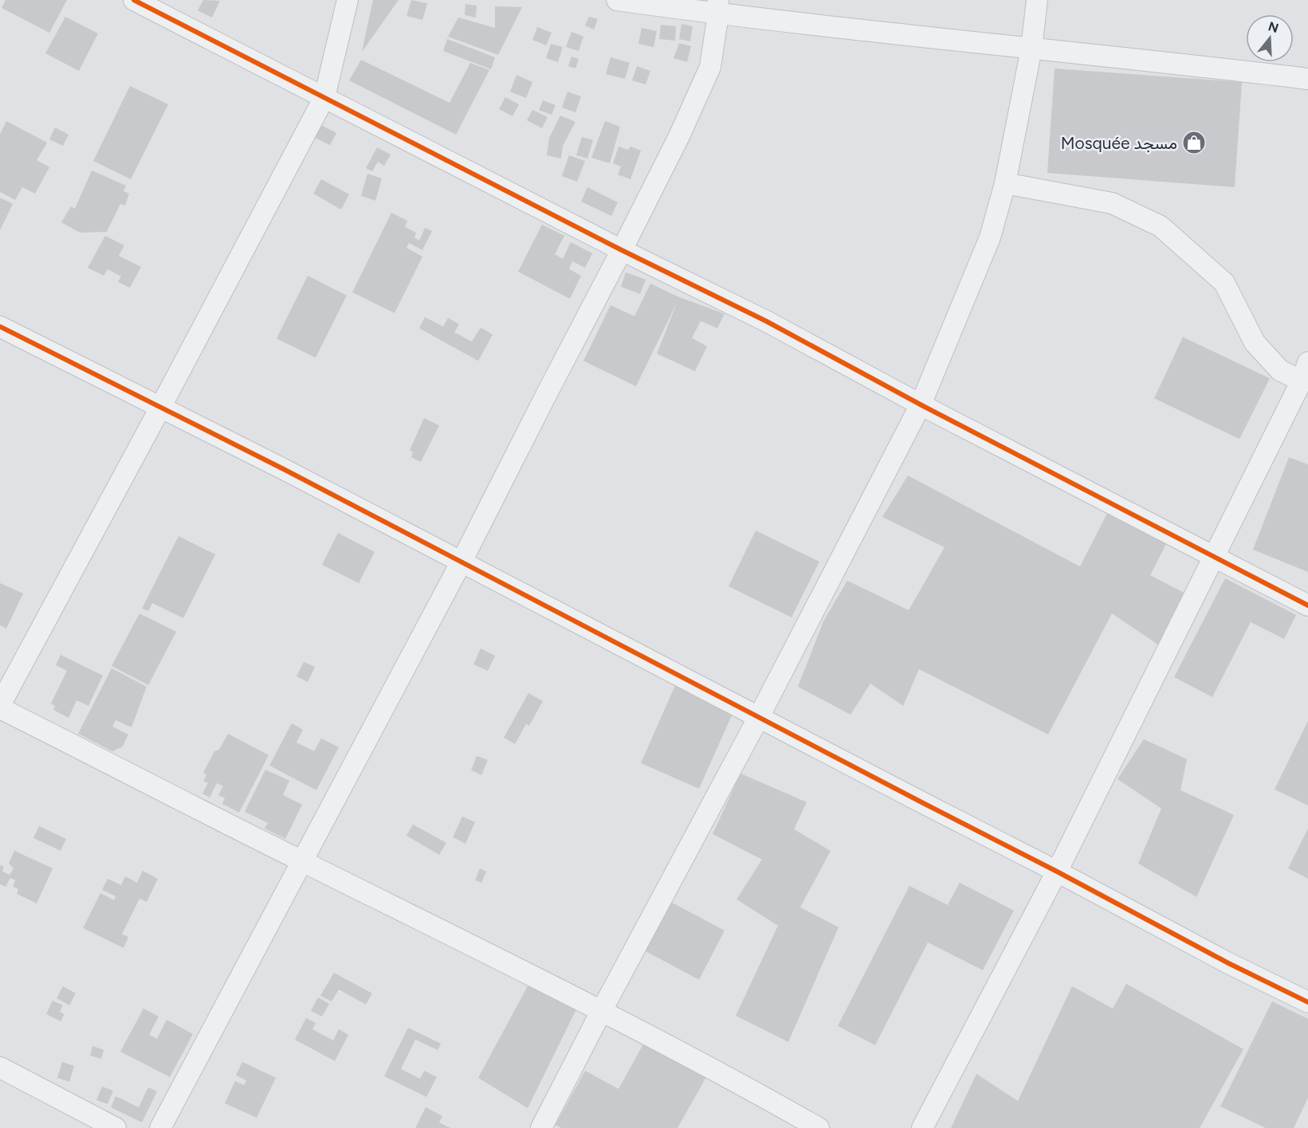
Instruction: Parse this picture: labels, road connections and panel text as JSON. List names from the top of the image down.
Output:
{
  "places": {
    "shop": ["Mosquée مسجد"]
  },
  "north": "top"
}
